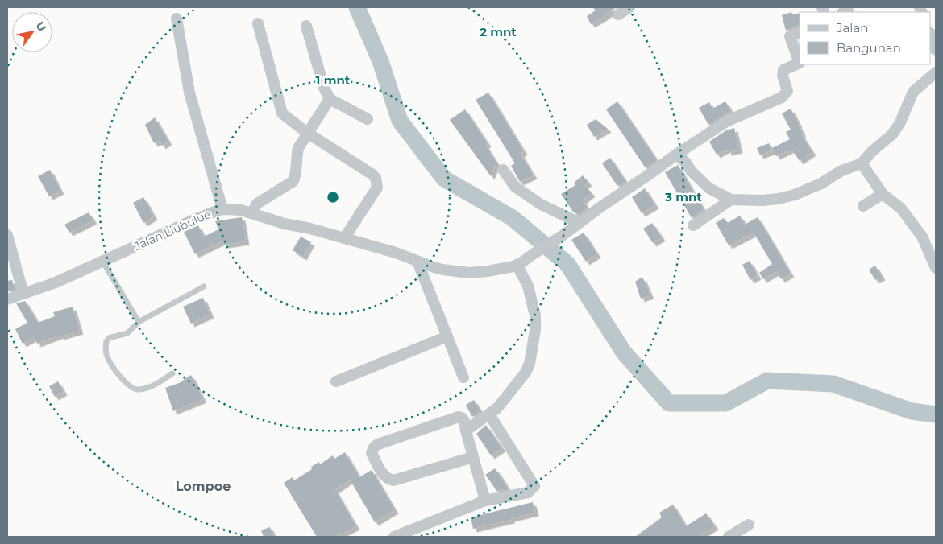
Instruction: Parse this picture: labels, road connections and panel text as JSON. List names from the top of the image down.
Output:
{
  "streets": {
    "street": ["Jalan Liubulue"]
  },
  "districts": ["Lompoe"],
  "legend": ["Jalan", "Bangunan"],
  "north": "top right",
  "rings": ["2 mnt", "1 mnt", "3 mnt"]
}
